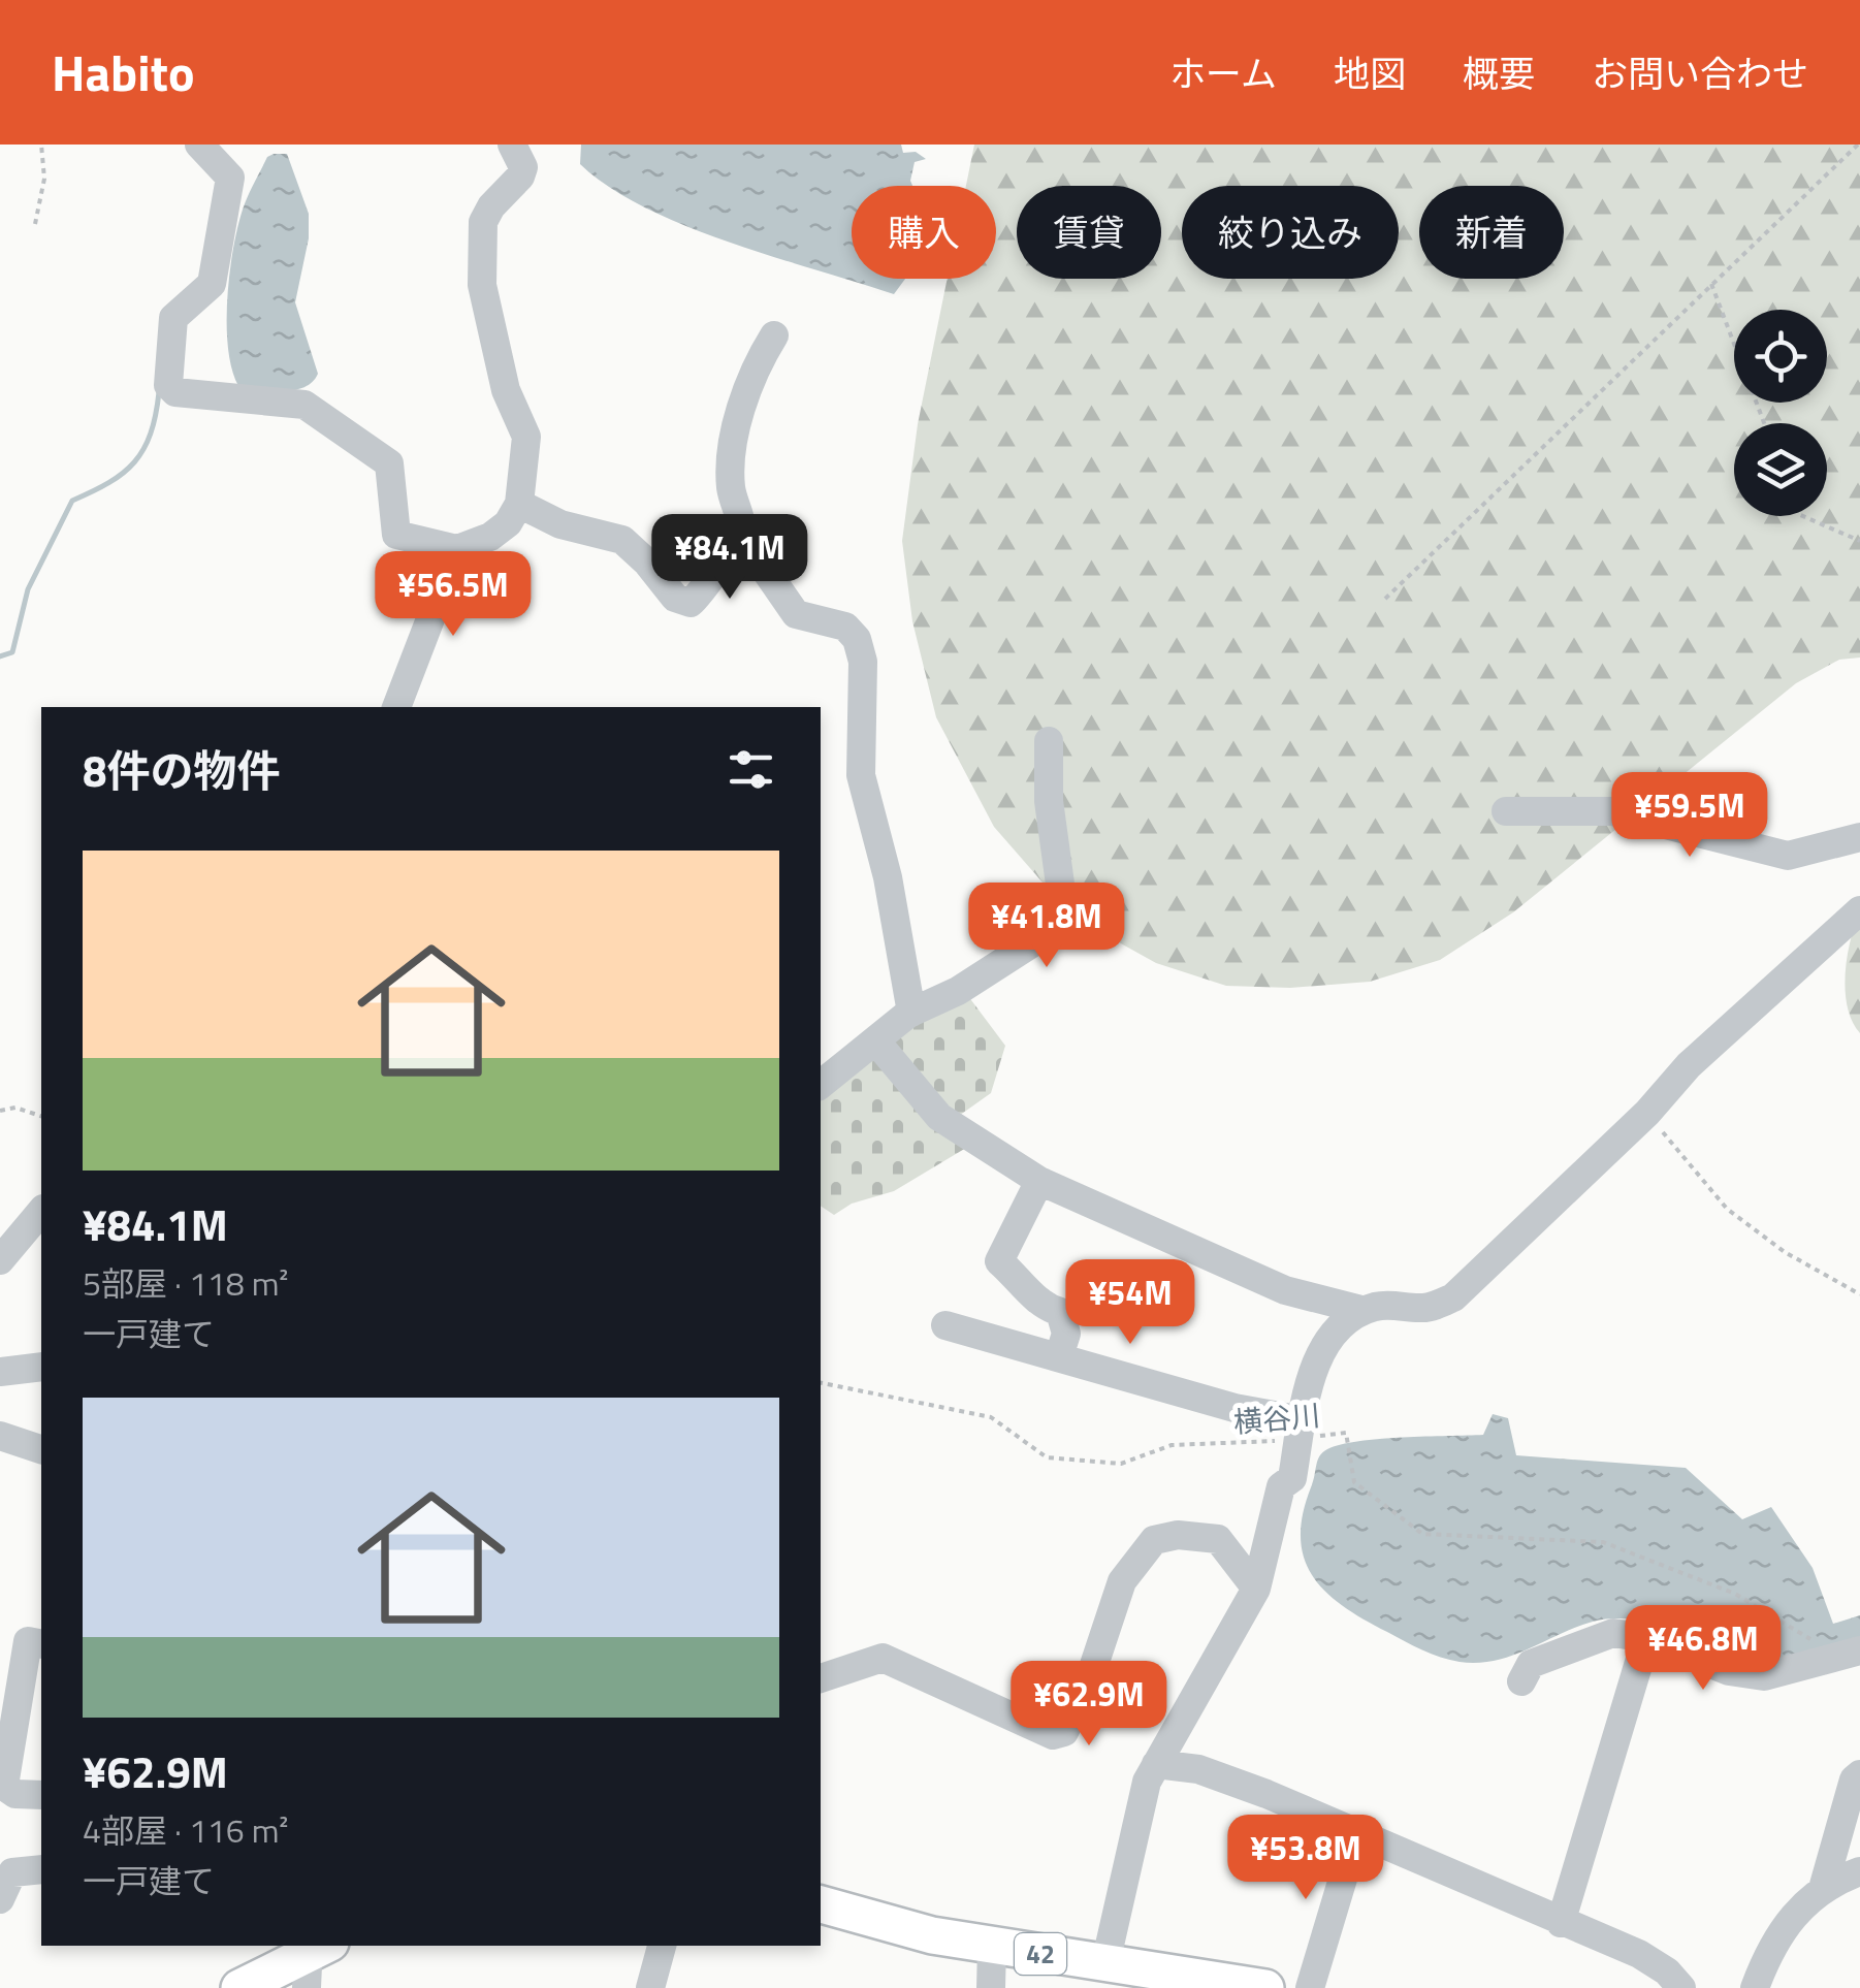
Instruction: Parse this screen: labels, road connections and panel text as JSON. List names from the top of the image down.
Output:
{
  "streets": {
    "main road": ["42"],
    "path": ["横谷川"]
  },
  "page": {
    "header": "Habito",
    "nav": [
      "ホーム",
      "地図",
      "概要",
      "お問い合わせ"
    ],
    "chip": [
      "購入",
      "賃貸",
      "絞り込み",
      "新着"
    ],
    "price": [
      "¥84.1M",
      "¥56.5M",
      "¥59.5M",
      "¥41.8M",
      "¥54M",
      "¥46.8M",
      "¥62.9M",
      "¥53.8M"
    ],
    "heading": "8件の物件",
    "list": [
      {
        "name": "¥84.1M",
        "note": "5部屋 · 118 m² · 一戸建て"
      },
      {
        "name": "¥62.9M",
        "note": "4部屋 · 116 m² · 一戸建て"
      }
    ]
  }
}
